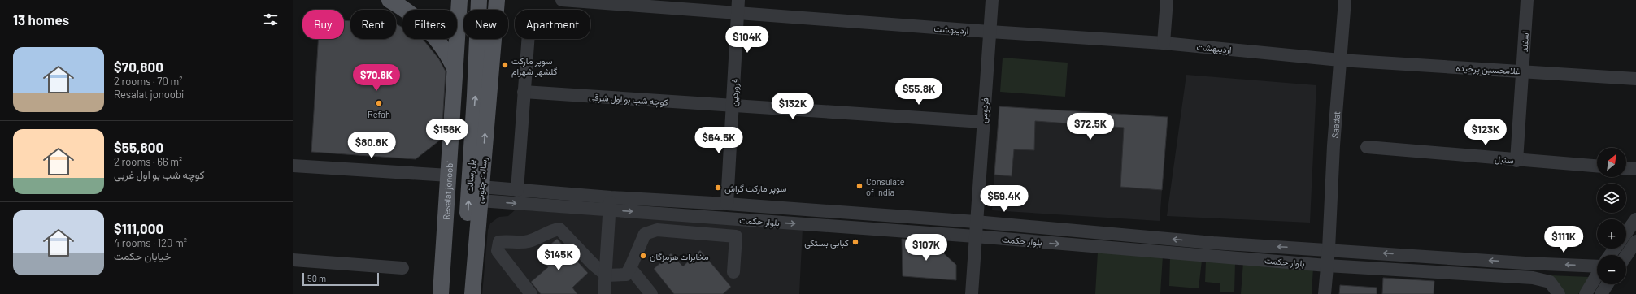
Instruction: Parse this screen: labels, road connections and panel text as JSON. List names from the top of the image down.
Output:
{
  "streets": {
    "main road": ["پل رسالت", "رسالت جنوبی", "Resalat jonoobi"],
    "street": [
      "اردیبهشت",
      "اسفند",
      "غلامحسین پرخیده",
      "فروردین",
      "کوچه شب بو اول شرقی",
      "فردوس",
      "Saadat",
      "سنبل",
      "بلوار حکمت"
    ]
  },
  "crossings": [
    ["اردیبهشت", "غلامحسین پرخیده"],
    ["اردیبهشت", "فروردین"],
    ["اردیبهشت", "فردوس"],
    ["اردیبهشت", "Saadat"],
    ["اسفند", "غلامحسین پرخیده"],
    ["اسفند", "سنبل"],
    ["غلامحسین پرخیده", "Saadat"],
    ["فروردین", "کوچه شب بو اول شرقی"],
    ["فروردین", "بلوار حکمت"],
    ["کوچه شب بو اول شرقی", "فردوس"],
    ["فردوس", "بلوار حکمت"],
    ["Saadat", "بلوار حکمت"],
    ["پل رسالت", "Resalat jonoobi"],
    ["رسالت جنوبی", "بلوار حکمت"]
  ],
  "one_way": ["رسالت جنوبی"],
  "places": [
    "سوپر مارکت گلشهر شهرام",
    "Refah",
    "Consulate of India",
    "سوپر مارکت گراش",
    "کبابی بستکی",
    "مخابرات هرمزگان"
  ],
  "scale_bar": "50 m",
  "north": "top right",
  "page": {
    "heading": "13 homes",
    "chip": [
      "Buy",
      "Rent",
      "Filters",
      "New",
      "Apartment"
    ],
    "price": [
      "$104K",
      "$70.8K",
      "$55.8K",
      "$132K",
      "$72.5K",
      "$156K",
      "$123K",
      "$64.5K",
      "$80.8K",
      "$59.4K",
      "$111K",
      "$107K",
      "$145K"
    ],
    "list": [
      {
        "name": "$70,800",
        "note": "2 rooms · 70 m² · Resalat jonoobi"
      },
      {
        "name": "$55,800",
        "note": "2 rooms · 66 m² · کوچه شب بو اول غربی"
      },
      {
        "name": "$111,000",
        "note": "4 rooms · 120 m² · خیابان حکمت"
      }
    ],
    "map_buttons": ["+", "−"],
    "scale": "50 m"
  }
}
